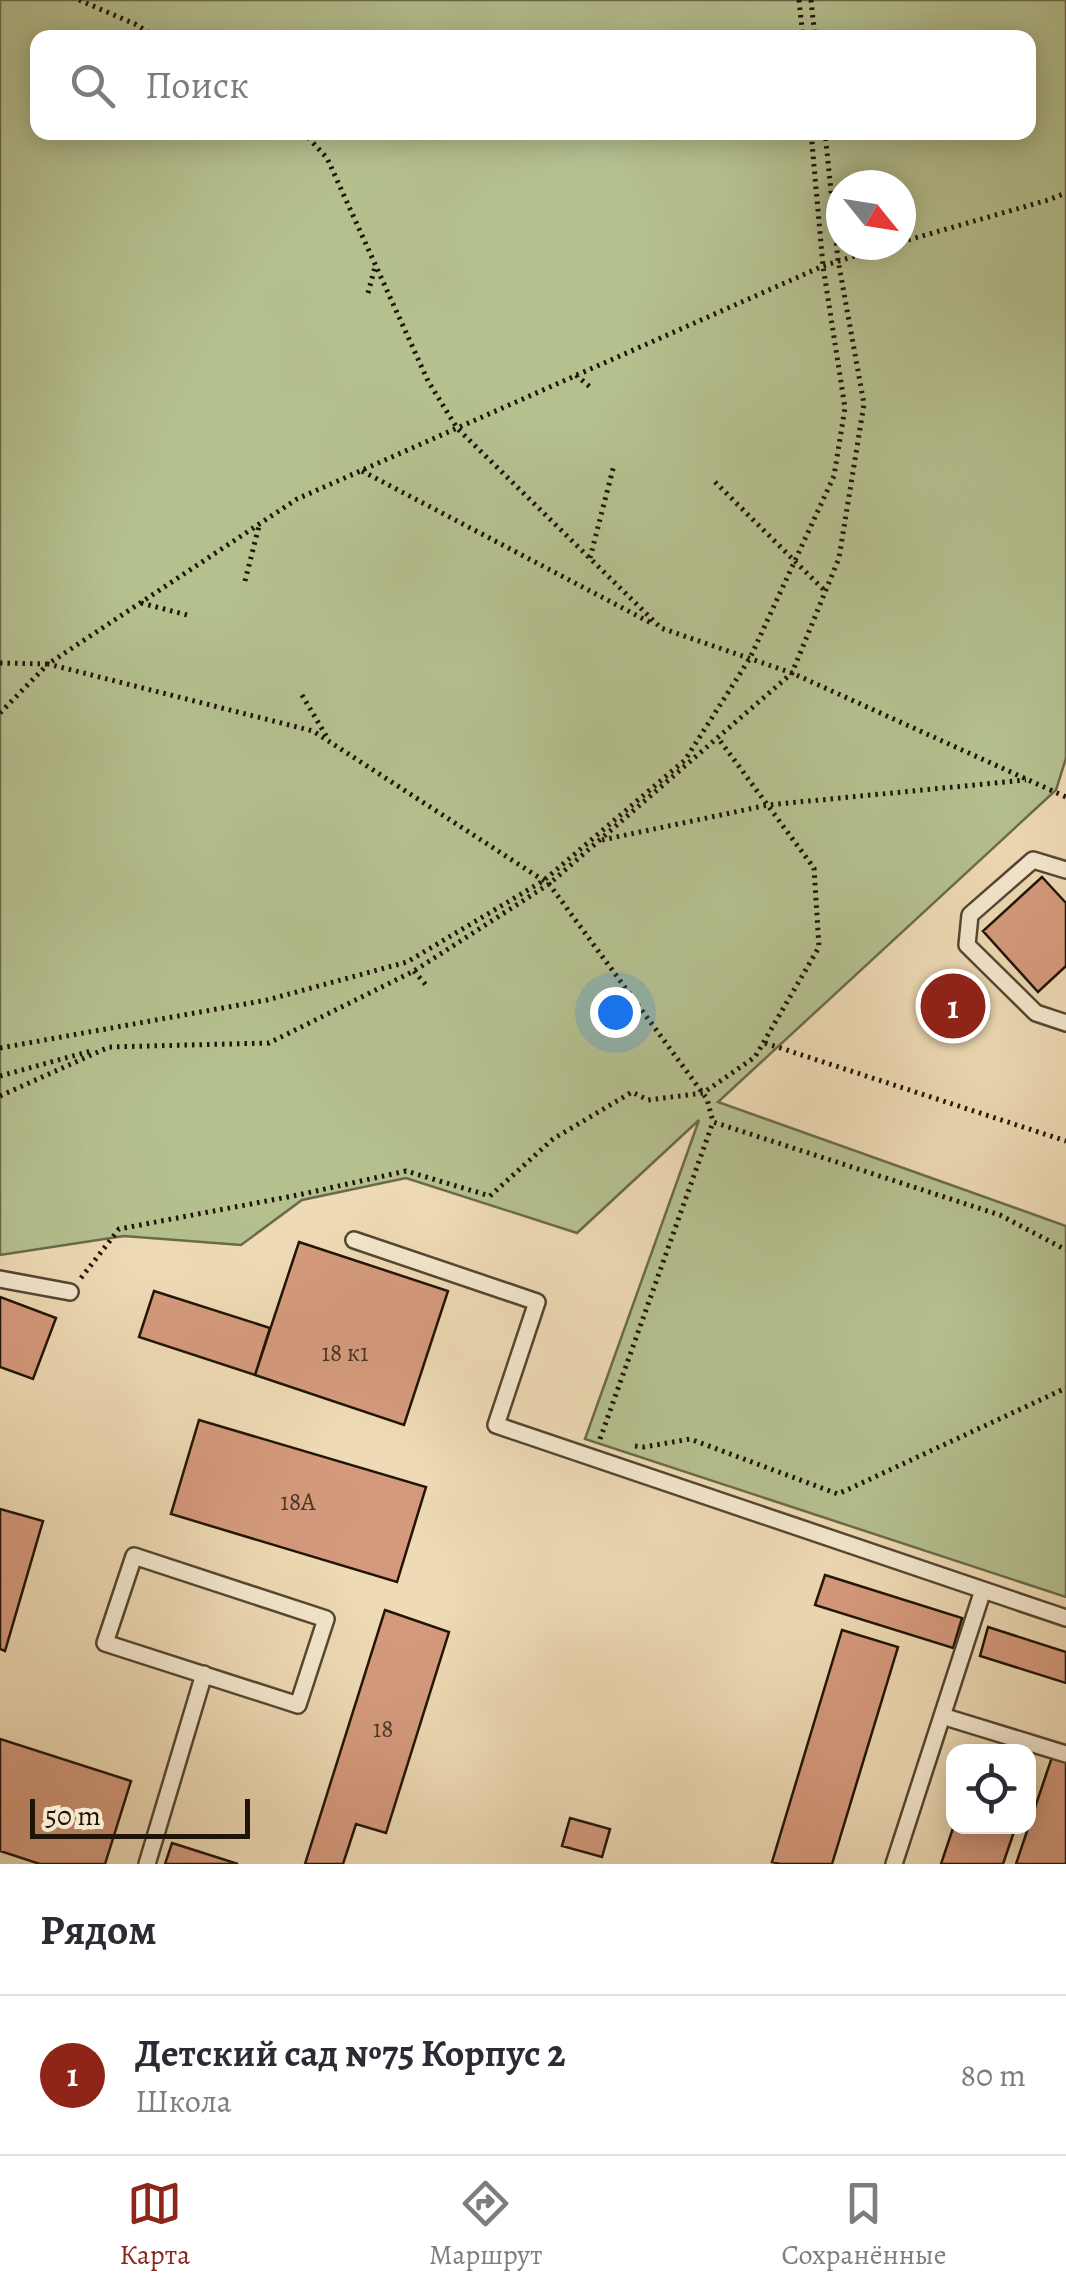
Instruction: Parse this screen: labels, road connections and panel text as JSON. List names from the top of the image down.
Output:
{
  "house_numbers": ["18 к1", "18А", "18"],
  "scale_bar": "50 m",
  "north": "bottom right",
  "page": {
    "search": "Поиск",
    "pins": "1",
    "scale": "50 m",
    "heading": "Рядом",
    "list": [
      {
        "mark": "1",
        "name": "Детский сад №75 Корпус 2",
        "note": "Школа",
        "value": "80 m"
      }
    ],
    "nav": ["Карта", "Маршрут", "Сохранённые"]
  }
}
